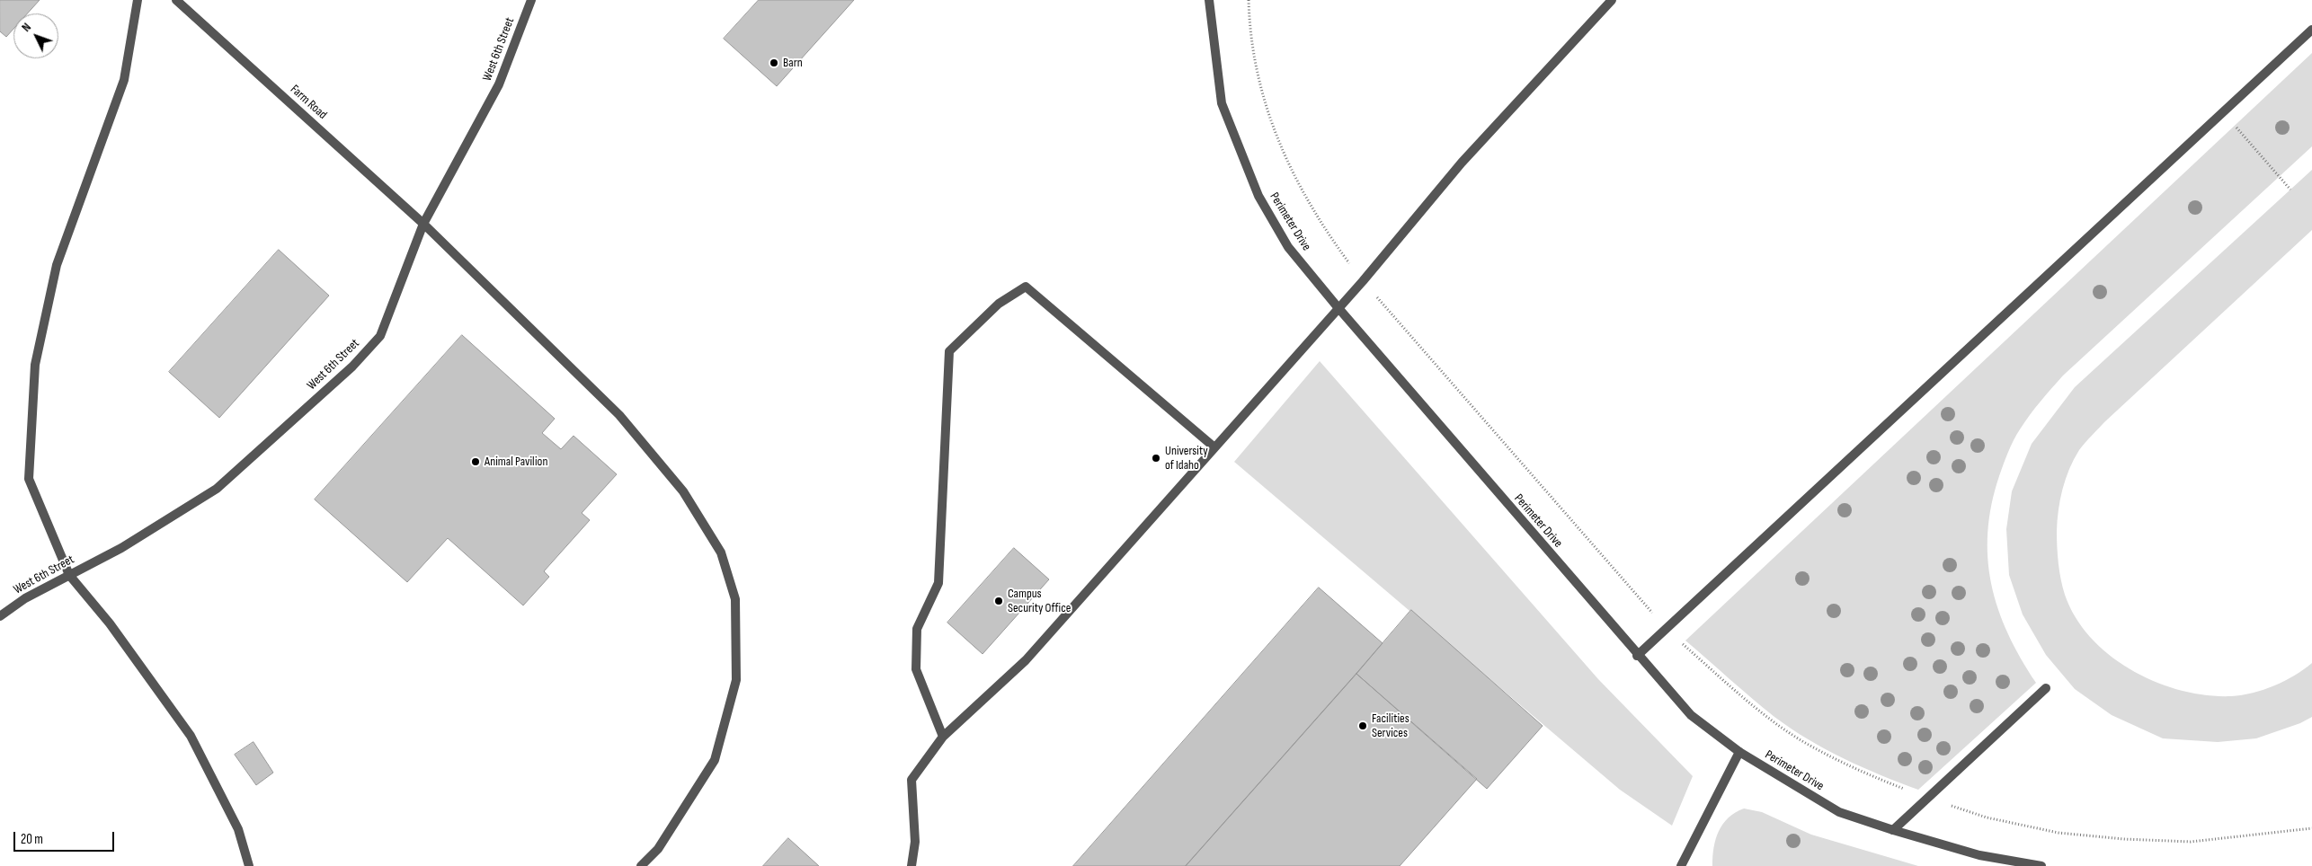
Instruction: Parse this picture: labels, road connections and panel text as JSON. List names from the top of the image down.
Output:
{
  "streets": {
    "street": ["West 6th Street", "Farm Road", "Perimeter Drive"]
  },
  "crossings": [
    ["West 6th Street", "Farm Road"]
  ],
  "places": [
    "Barn",
    "University of Idaho",
    "Animal Pavilion",
    "Campus Security Office",
    "Facilities Services"
  ],
  "scale_bar": "20 m",
  "north": "top left"
}
